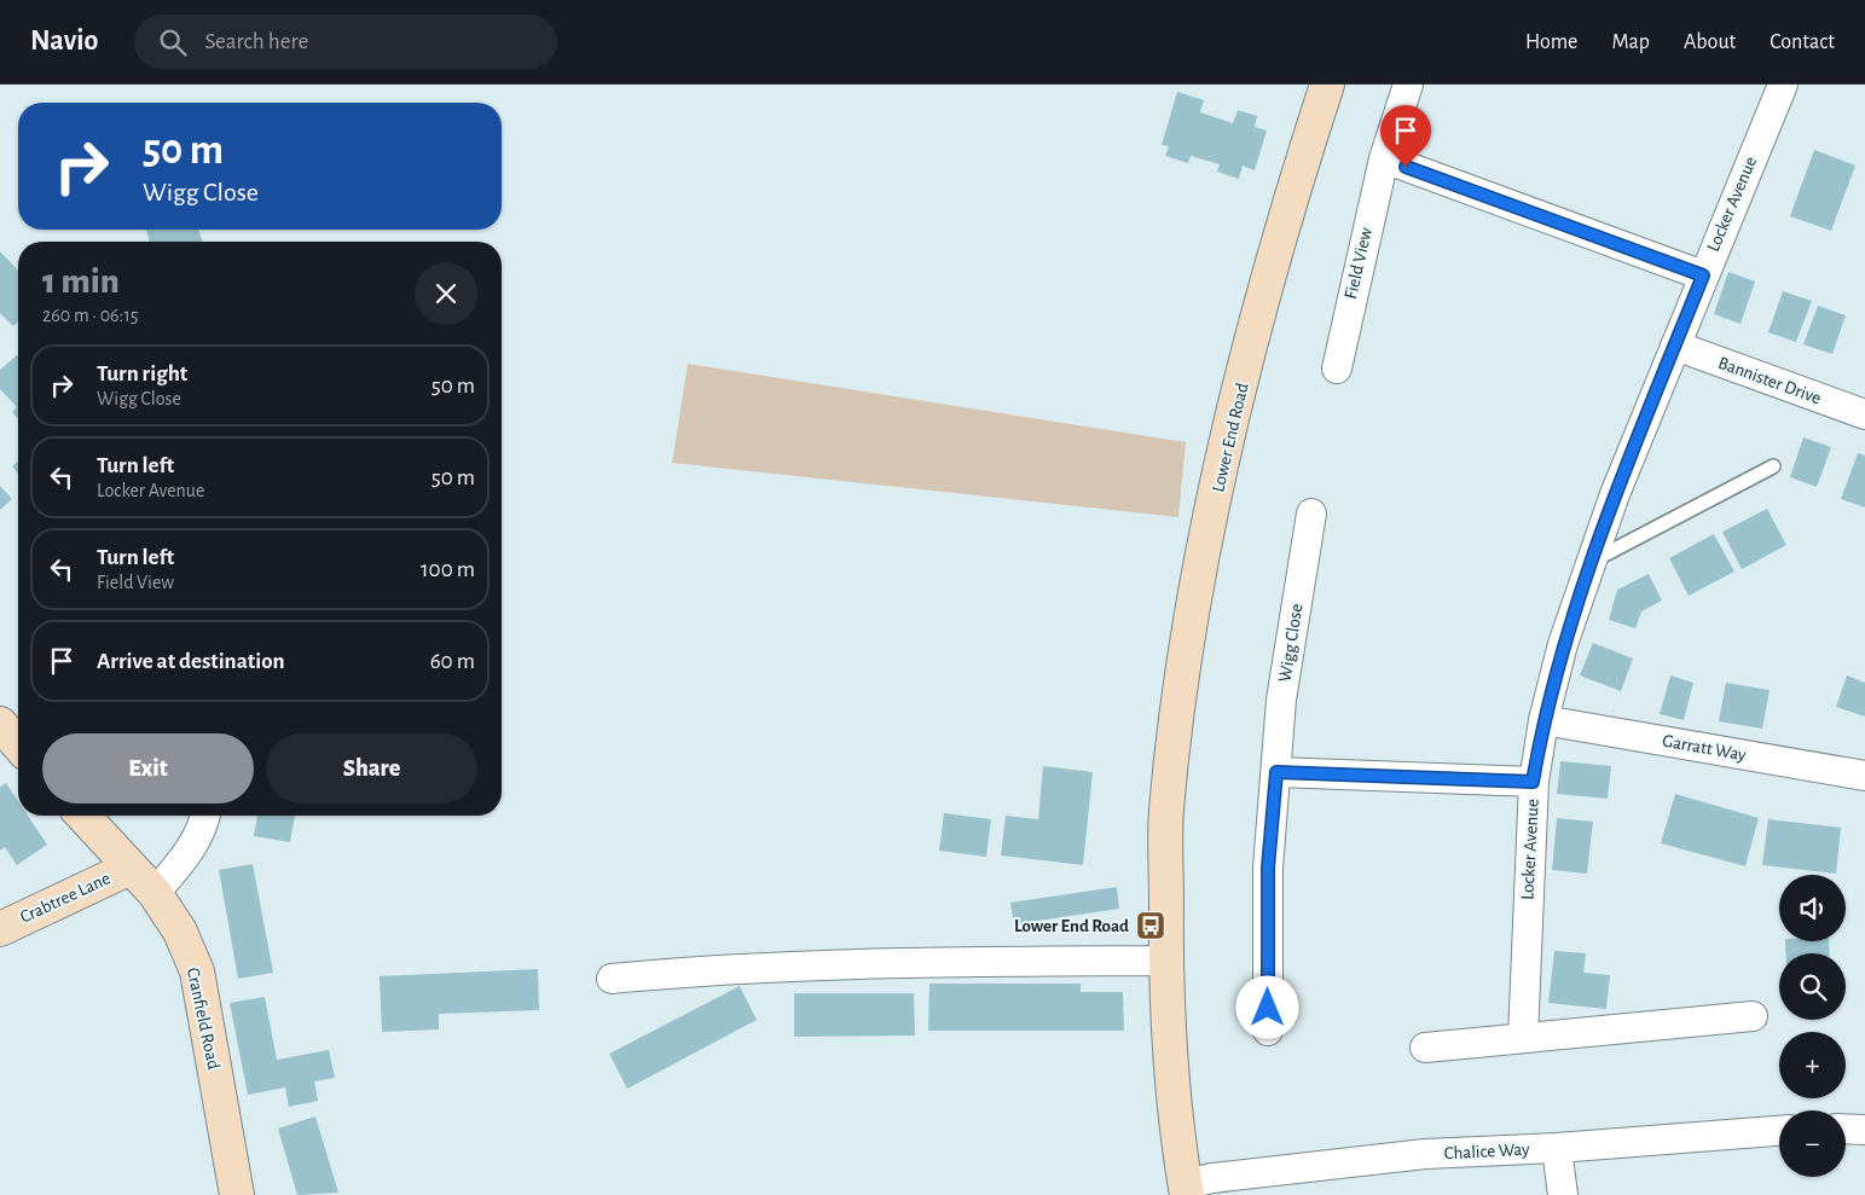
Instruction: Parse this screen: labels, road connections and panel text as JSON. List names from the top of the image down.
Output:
{
  "streets": {
    "street": [
      "Locker Avenue",
      "Field View",
      "Bannister Drive",
      "Lower End Road",
      "Wigg Close",
      "Garratt Way",
      "Crabtree Lane",
      "Cranfield Road",
      "Chalice Way"
    ]
  },
  "crossings": [
    ["Locker Avenue", "Bannister Drive"],
    ["Locker Avenue", "Garratt Way"],
    ["Lower End Road", "Chalice Way"],
    ["Crabtree Lane", "Cranfield Road"]
  ],
  "places": {
    "bus stop": ["Lower End Road"]
  },
  "page": {
    "header": "Navio",
    "search": "Search here",
    "nav": [
      "Home",
      "Map",
      "About",
      "Contact"
    ],
    "turn": ["50 m", "Wigg Close"],
    "heading": ["1 min", "260 m · 06:15"],
    "list": [
      {
        "name": "Turn right",
        "note": "Wigg Close",
        "value": "50 m"
      },
      {
        "name": "Turn left",
        "note": "Locker Avenue",
        "value": "50 m"
      },
      {
        "name": "Turn left",
        "note": "Field View",
        "value": "100 m"
      },
      {
        "name": "Arrive at destination",
        "value": "60 m"
      }
    ],
    "buttons": ["Exit", "Share"],
    "map_buttons": ["+", "−"]
  }
}
